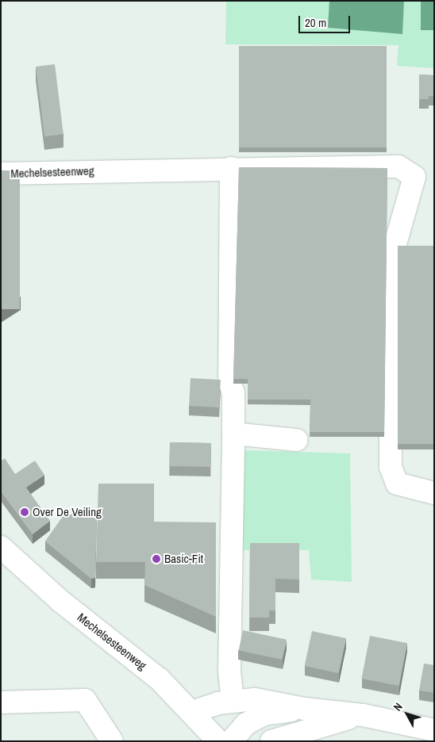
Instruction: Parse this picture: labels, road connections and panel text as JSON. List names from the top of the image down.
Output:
{
  "streets": {
    "street": ["Mechelsesteenweg"]
  },
  "places": ["Over De Veiling", "Basic-Fit"],
  "scale_bar": "20 m",
  "north": "top left"
}
